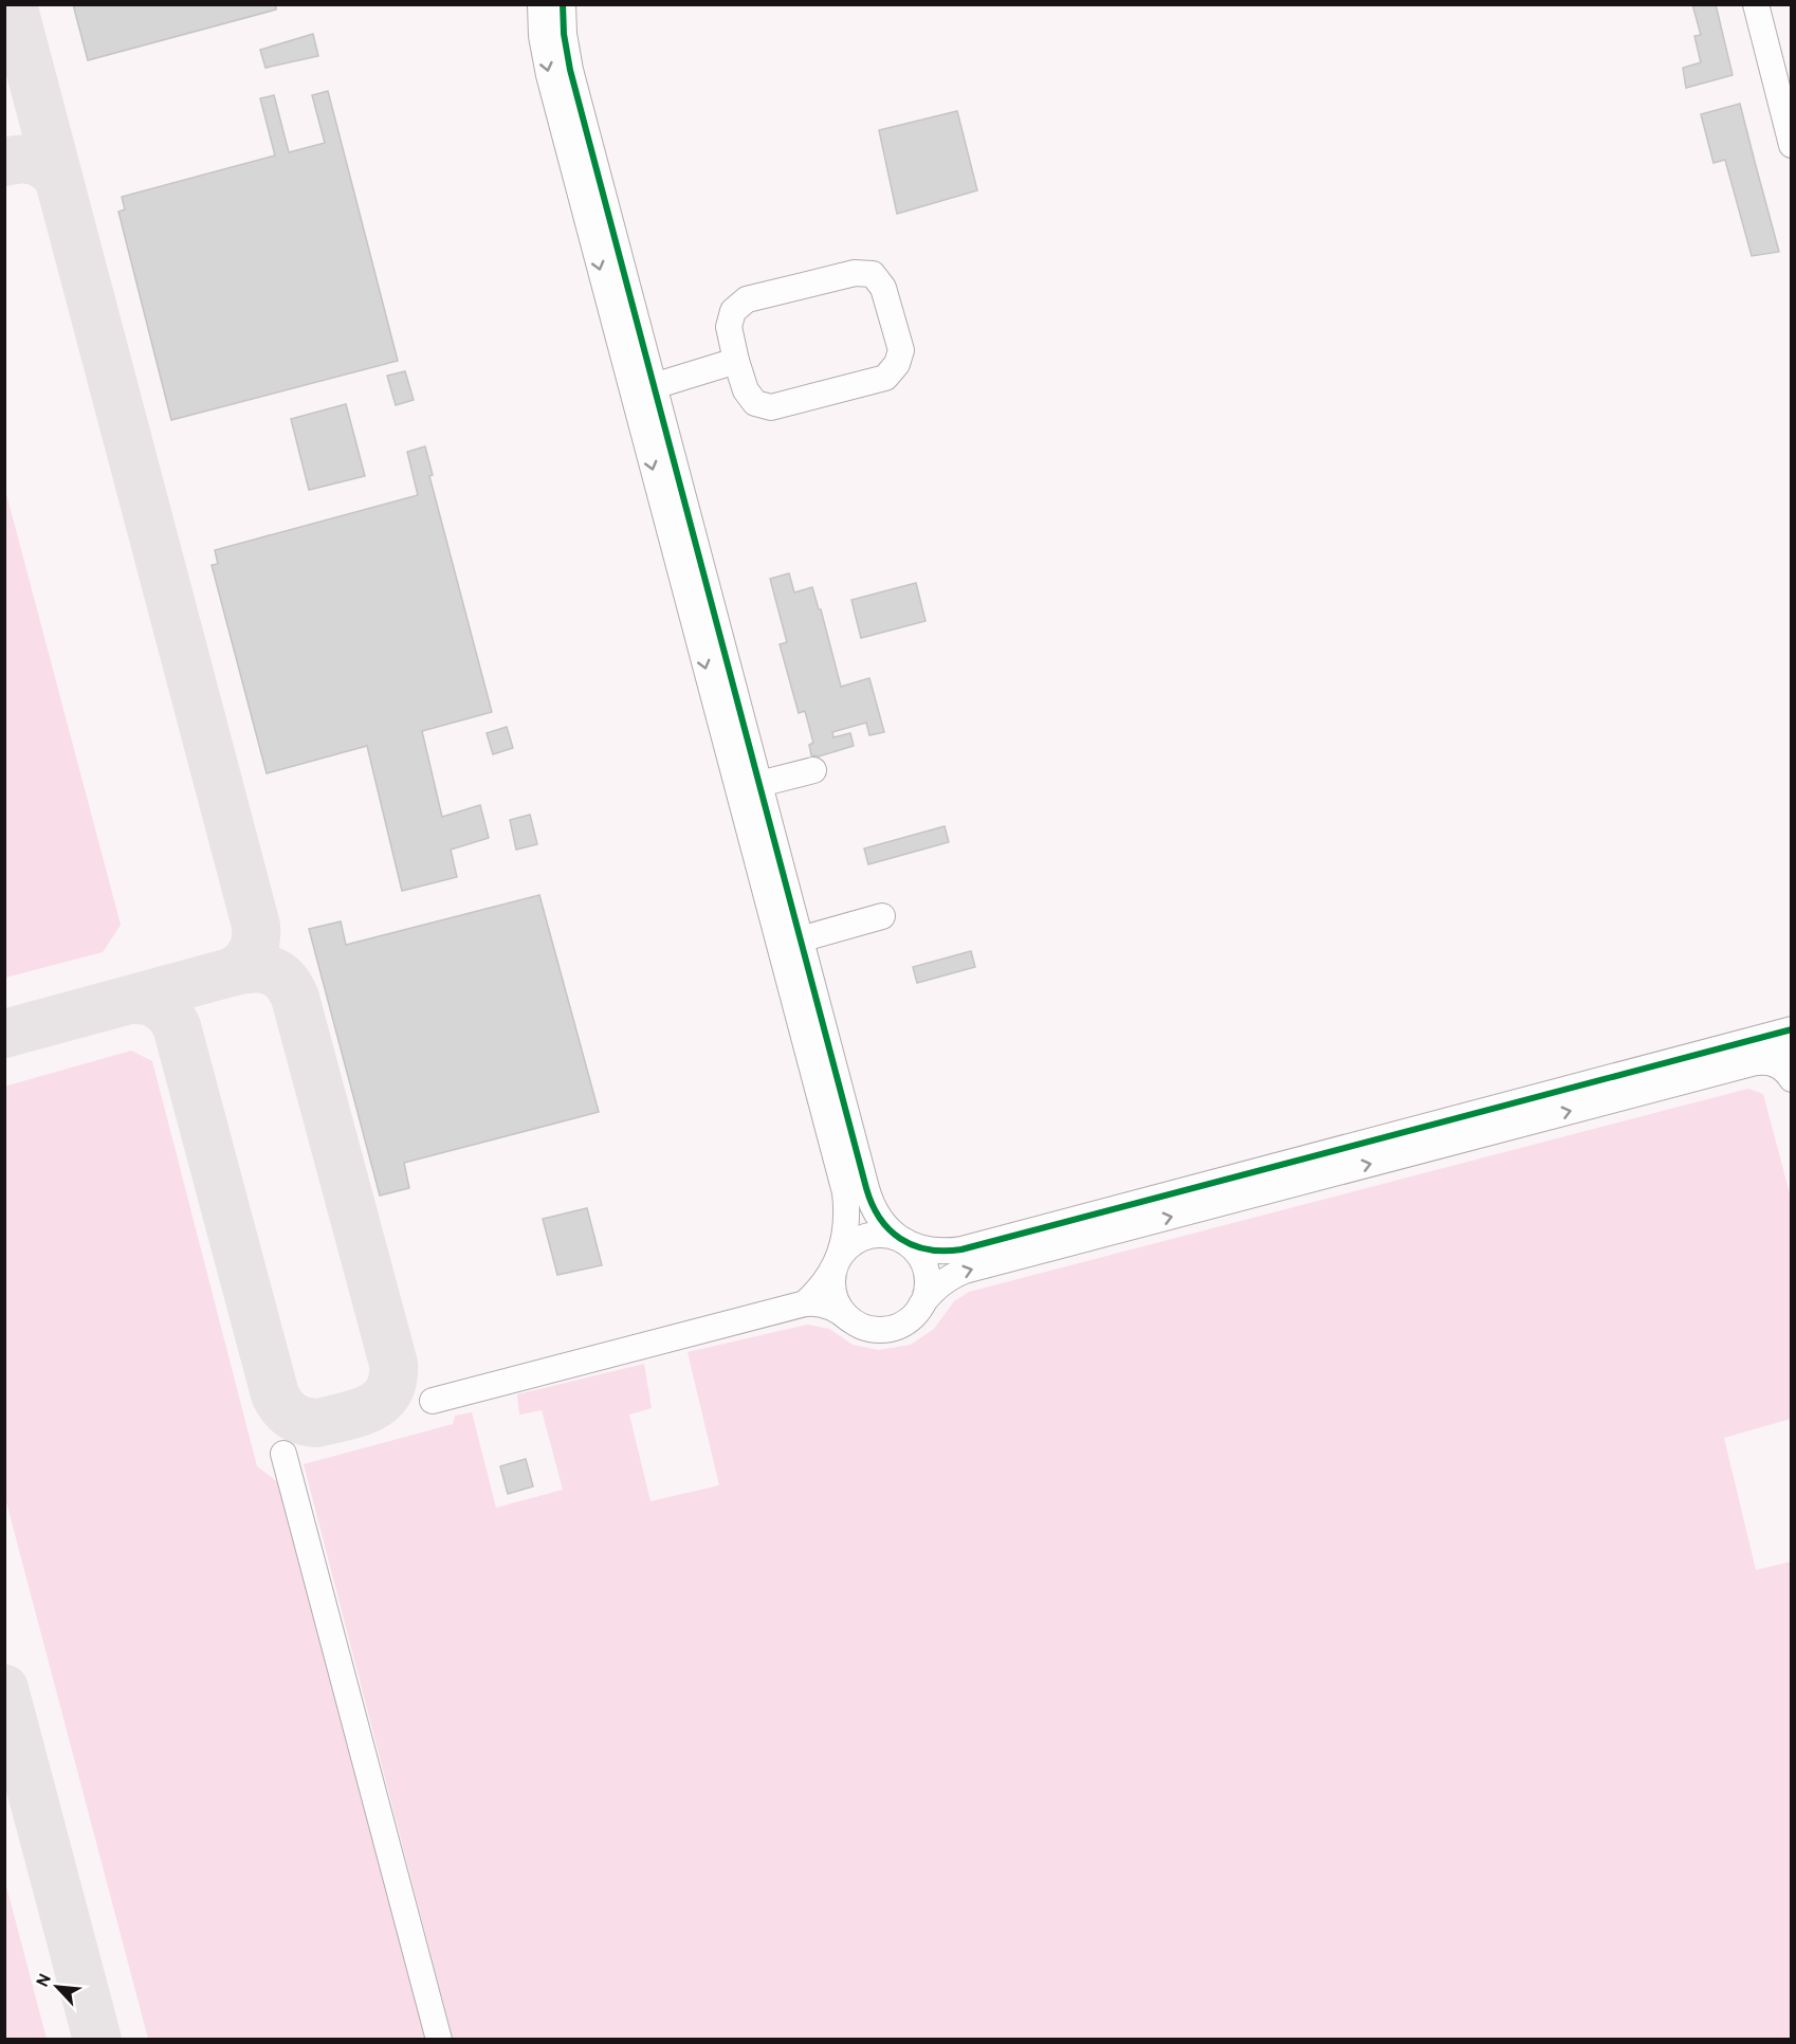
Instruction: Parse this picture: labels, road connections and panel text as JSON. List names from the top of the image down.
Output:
{
  "north": "top left"
}
